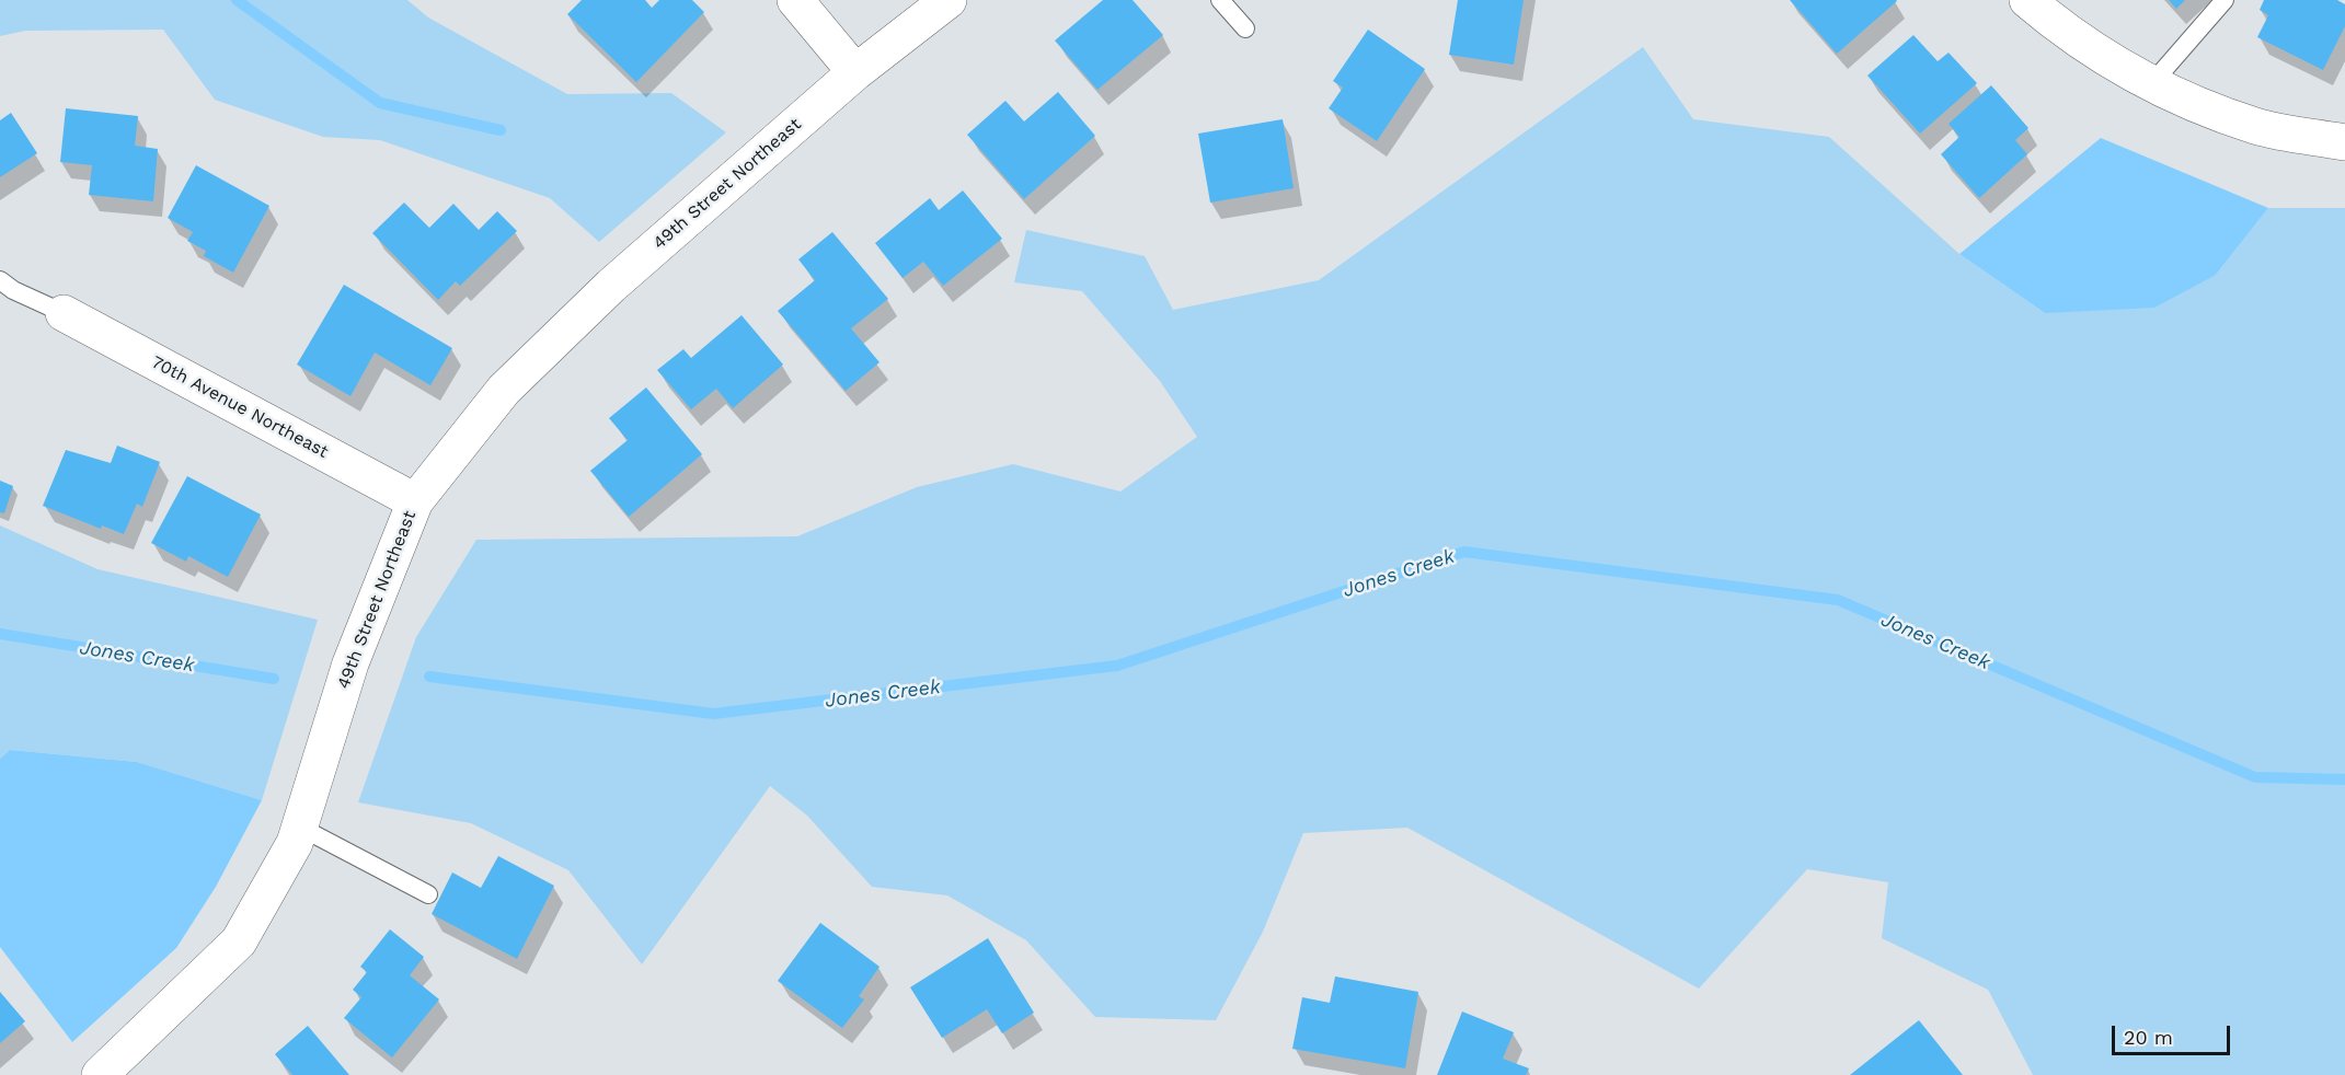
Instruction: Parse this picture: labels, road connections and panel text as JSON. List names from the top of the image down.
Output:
{
  "streets": {
    "street": ["49th Street Northeast", "70th Avenue Northeast"]
  },
  "crossings": [
    ["49th Street Northeast", "70th Avenue Northeast"]
  ],
  "water": ["Jones Creek"],
  "scale_bar": "20 m"
}
